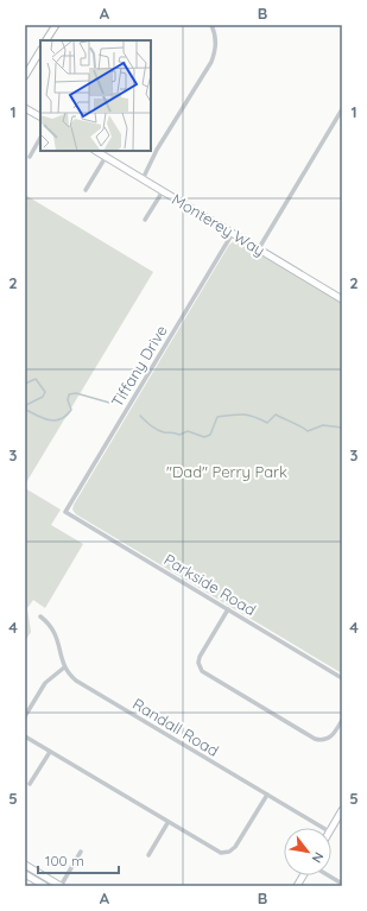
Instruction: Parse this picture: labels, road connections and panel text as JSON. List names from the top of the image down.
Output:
{
  "streets": {
    "street": [
      "Monterey Way",
      "Tiffany Drive",
      "Parkside Road",
      "Randall Road"
    ]
  },
  "crossings": [
    ["Monterey Way", "Tiffany Drive"],
    ["Tiffany Drive", "Parkside Road"]
  ],
  "parks": ["\"Dad\" Perry Park"],
  "scale_bar": "100 m",
  "north": "bottom right",
  "grid": {
    "columns": ["A", "B"],
    "rows": [
      "1",
      "2",
      "3",
      "4",
      "5"
    ]
  }
}
